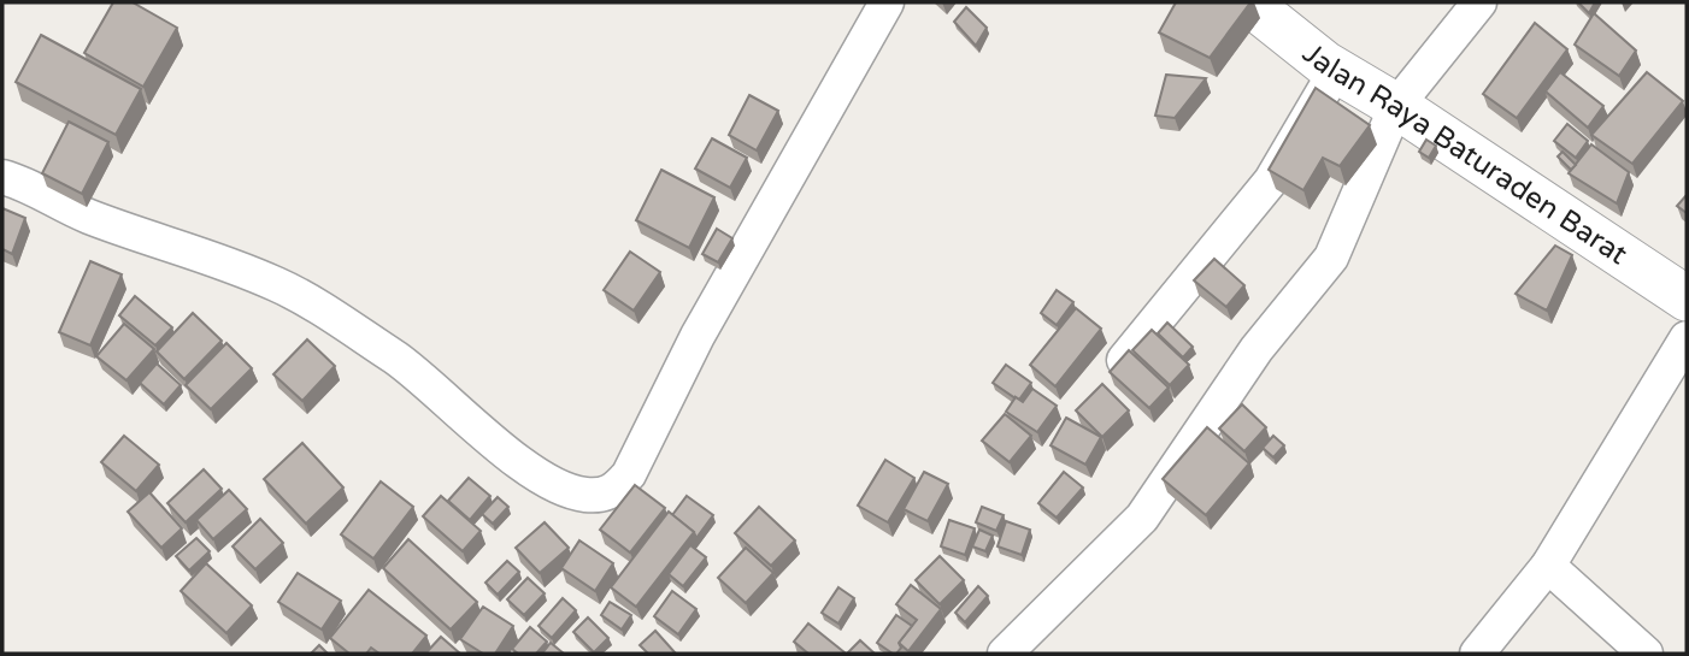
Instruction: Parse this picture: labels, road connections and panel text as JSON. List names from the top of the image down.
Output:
{
  "streets": {
    "street": ["Jalan Raya Baturaden Barat"]
  }
}
